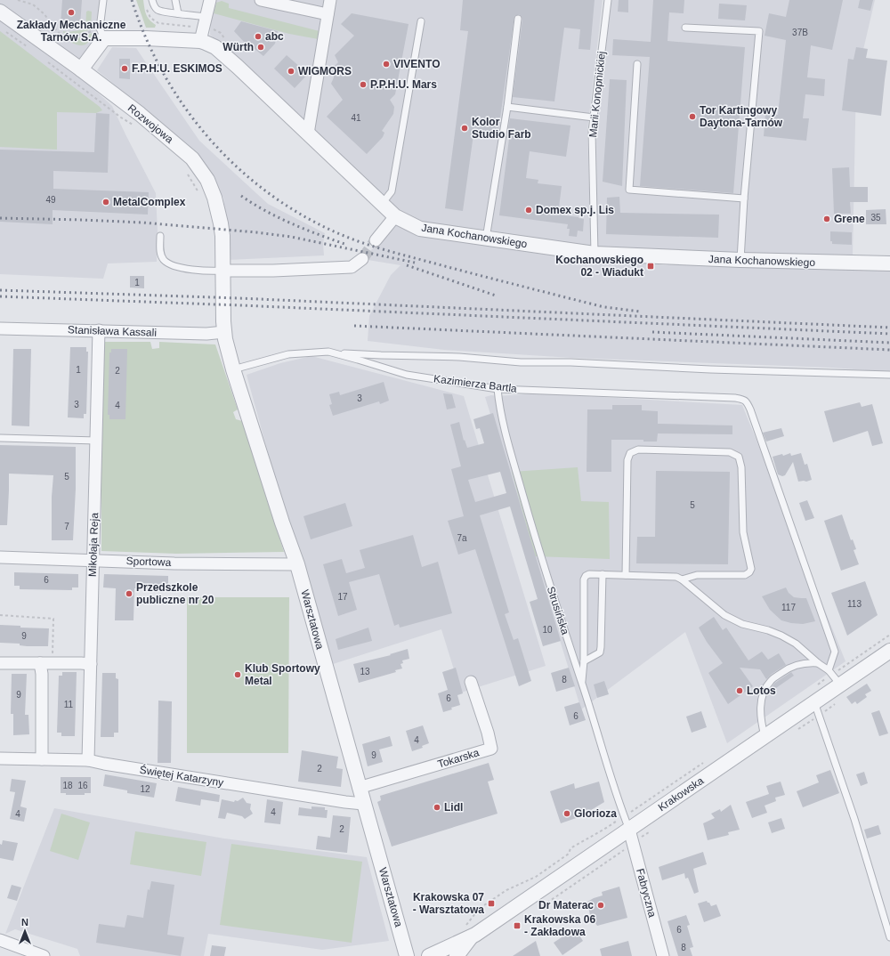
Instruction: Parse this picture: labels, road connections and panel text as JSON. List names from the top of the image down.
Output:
{
  "streets": {
    "street": [
      "Rozwojowa",
      "Jana Kochanowskiego",
      "Stanisława Kassali",
      "Mikołaja Reja",
      "Sportowa",
      "Warsztatowa",
      "Tokarska",
      "Świętej Katarzyny",
      "Krakowska",
      "Fabryczna"
    ],
    "lane": ["Marii Konopnickiej", "Kazimierza Bartla", "Strusińska"]
  },
  "crossings": [
    ["Marii Konopnickiej", "Jana Kochanowskiego"],
    ["Rozwojowa", "Warsztatowa"],
    ["Stanisława Kassali", "Mikołaja Reja"],
    ["Stanisława Kassali", "Warsztatowa"],
    ["Kazimierza Bartla", "Strusińska"],
    ["Kazimierza Bartla", "Warsztatowa"],
    ["Kazimierza Bartla", "Krakowska"],
    ["Mikołaja Reja", "Sportowa"],
    ["Mikołaja Reja", "Świętej Katarzyny"],
    ["Sportowa", "Warsztatowa"],
    ["Strusińska", "Krakowska"],
    ["Strusińska", "Fabryczna"],
    ["Warsztatowa", "Tokarska"],
    ["Warsztatowa", "Świętej Katarzyny"],
    ["Krakowska", "Fabryczna"]
  ],
  "places": {
    "other": [
      "Zakłady Mechaniczne Tarnów S.A.",
      "abc",
      "Würth",
      "VIVENTO",
      "F.P.H.U. ESKIMOS",
      "WIGMORS",
      "P.P.H.U. Mars",
      "Tor Kartingowy Daytona-Tarnów",
      "Kolor Studio Farb",
      "MetalComplex",
      "Domex sp.j. Lis",
      "Grene",
      "Przedszkole publiczne nr 20",
      "Klub Sportowy Metal",
      "Lotos",
      "Lidl",
      "Glorioza",
      "Dr Materac"
    ],
    "transit": ["Kochanowskiego 02 - Wiadukt", "Krakowska 07 - Warsztatowa", "Krakowska 06 - Zakładowa"]
  },
  "house_numbers": [
    "37B",
    "41",
    "49",
    "35",
    "1",
    "1",
    "2",
    "3",
    "3",
    "4",
    "5",
    "5",
    "7",
    "7a",
    "6",
    "17",
    "113",
    "117",
    "10",
    "9",
    "13",
    "8",
    "9",
    "6",
    "11",
    "6",
    "4",
    "9",
    "2",
    "18",
    "16",
    "12",
    "4",
    "4",
    "2",
    "6",
    "8"
  ],
  "north": "top"
}
